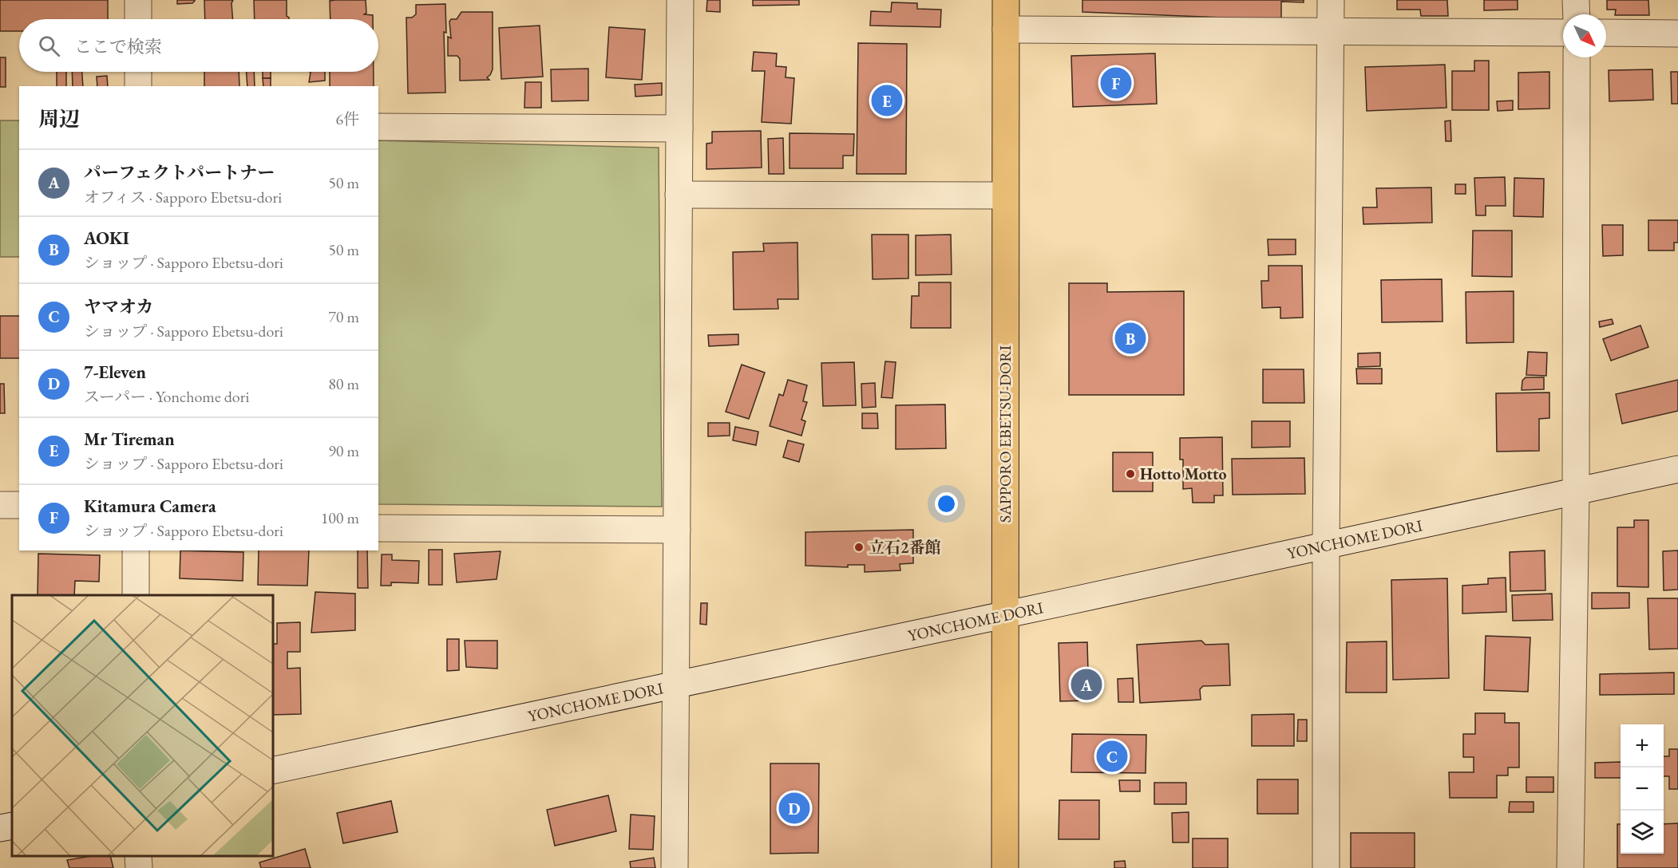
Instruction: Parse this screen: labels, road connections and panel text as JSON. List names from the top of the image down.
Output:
{
  "streets": {
    "highway": ["SAPPORO EBETSU-DORI"],
    "street": ["YONCHOME DORI"]
  },
  "crossings": [
    ["SAPPORO EBETSU-DORI", "YONCHOME DORI"]
  ],
  "places": ["Hotto Motto", "立石2番館"],
  "north": "bottom right",
  "page": {
    "search": "ここで検索",
    "pins": [
      "F",
      "E",
      "B",
      "A",
      "C",
      "D"
    ],
    "heading": ["周辺", "6件"],
    "list": [
      {
        "mark": "A",
        "name": "パーフェクトパートナー",
        "note": "オフィス · Sapporo Ebetsu-dori",
        "value": "50 m"
      },
      {
        "mark": "B",
        "name": "AOKI",
        "note": "ショップ · Sapporo Ebetsu-dori",
        "value": "50 m"
      },
      {
        "mark": "C",
        "name": "ヤマオカ",
        "note": "ショップ · Sapporo Ebetsu-dori",
        "value": "70 m"
      },
      {
        "mark": "D",
        "name": "7-Eleven",
        "note": "スーパー · Yonchome dori",
        "value": "80 m"
      },
      {
        "mark": "E",
        "name": "Mr Tireman",
        "note": "ショップ · Sapporo Ebetsu-dori",
        "value": "90 m"
      },
      {
        "mark": "F",
        "name": "Kitamura Camera",
        "note": "ショップ · Sapporo Ebetsu-dori",
        "value": "100 m"
      }
    ],
    "map_buttons": ["+", "−"]
  }
}
